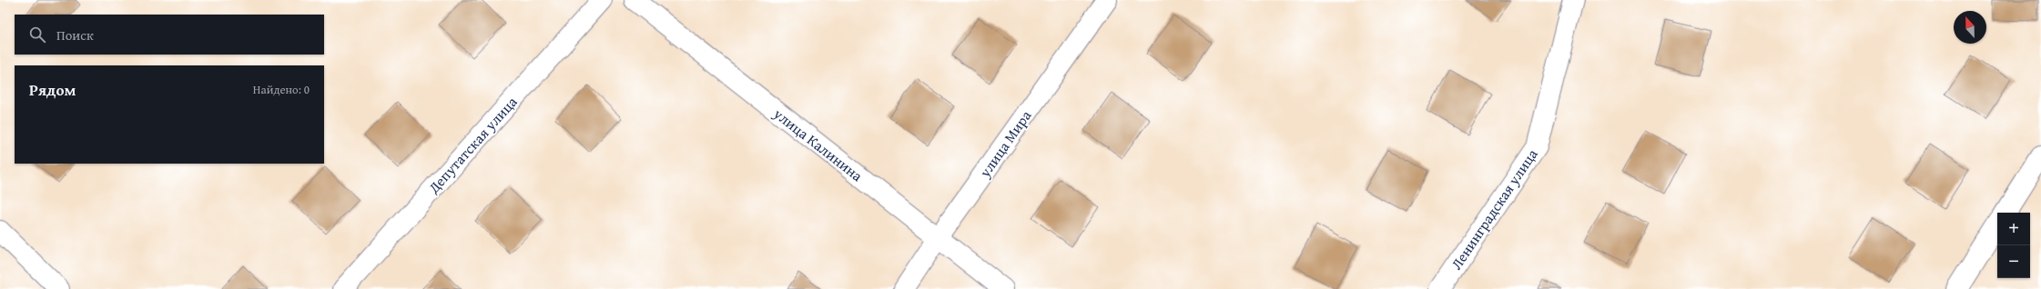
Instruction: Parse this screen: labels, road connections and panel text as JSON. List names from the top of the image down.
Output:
{
  "streets": {
    "street": [
      "улица Мира",
      "Депутатская улица",
      "улица Калинина",
      "Ленинградская улица"
    ]
  },
  "crossings": [
    ["улица Мира", "улица Калинина"]
  ],
  "north": "top",
  "page": {
    "search": "Поиск",
    "heading": ["Рядом", "Найдено: 0"],
    "map_buttons": ["+", "−"]
  }
}
